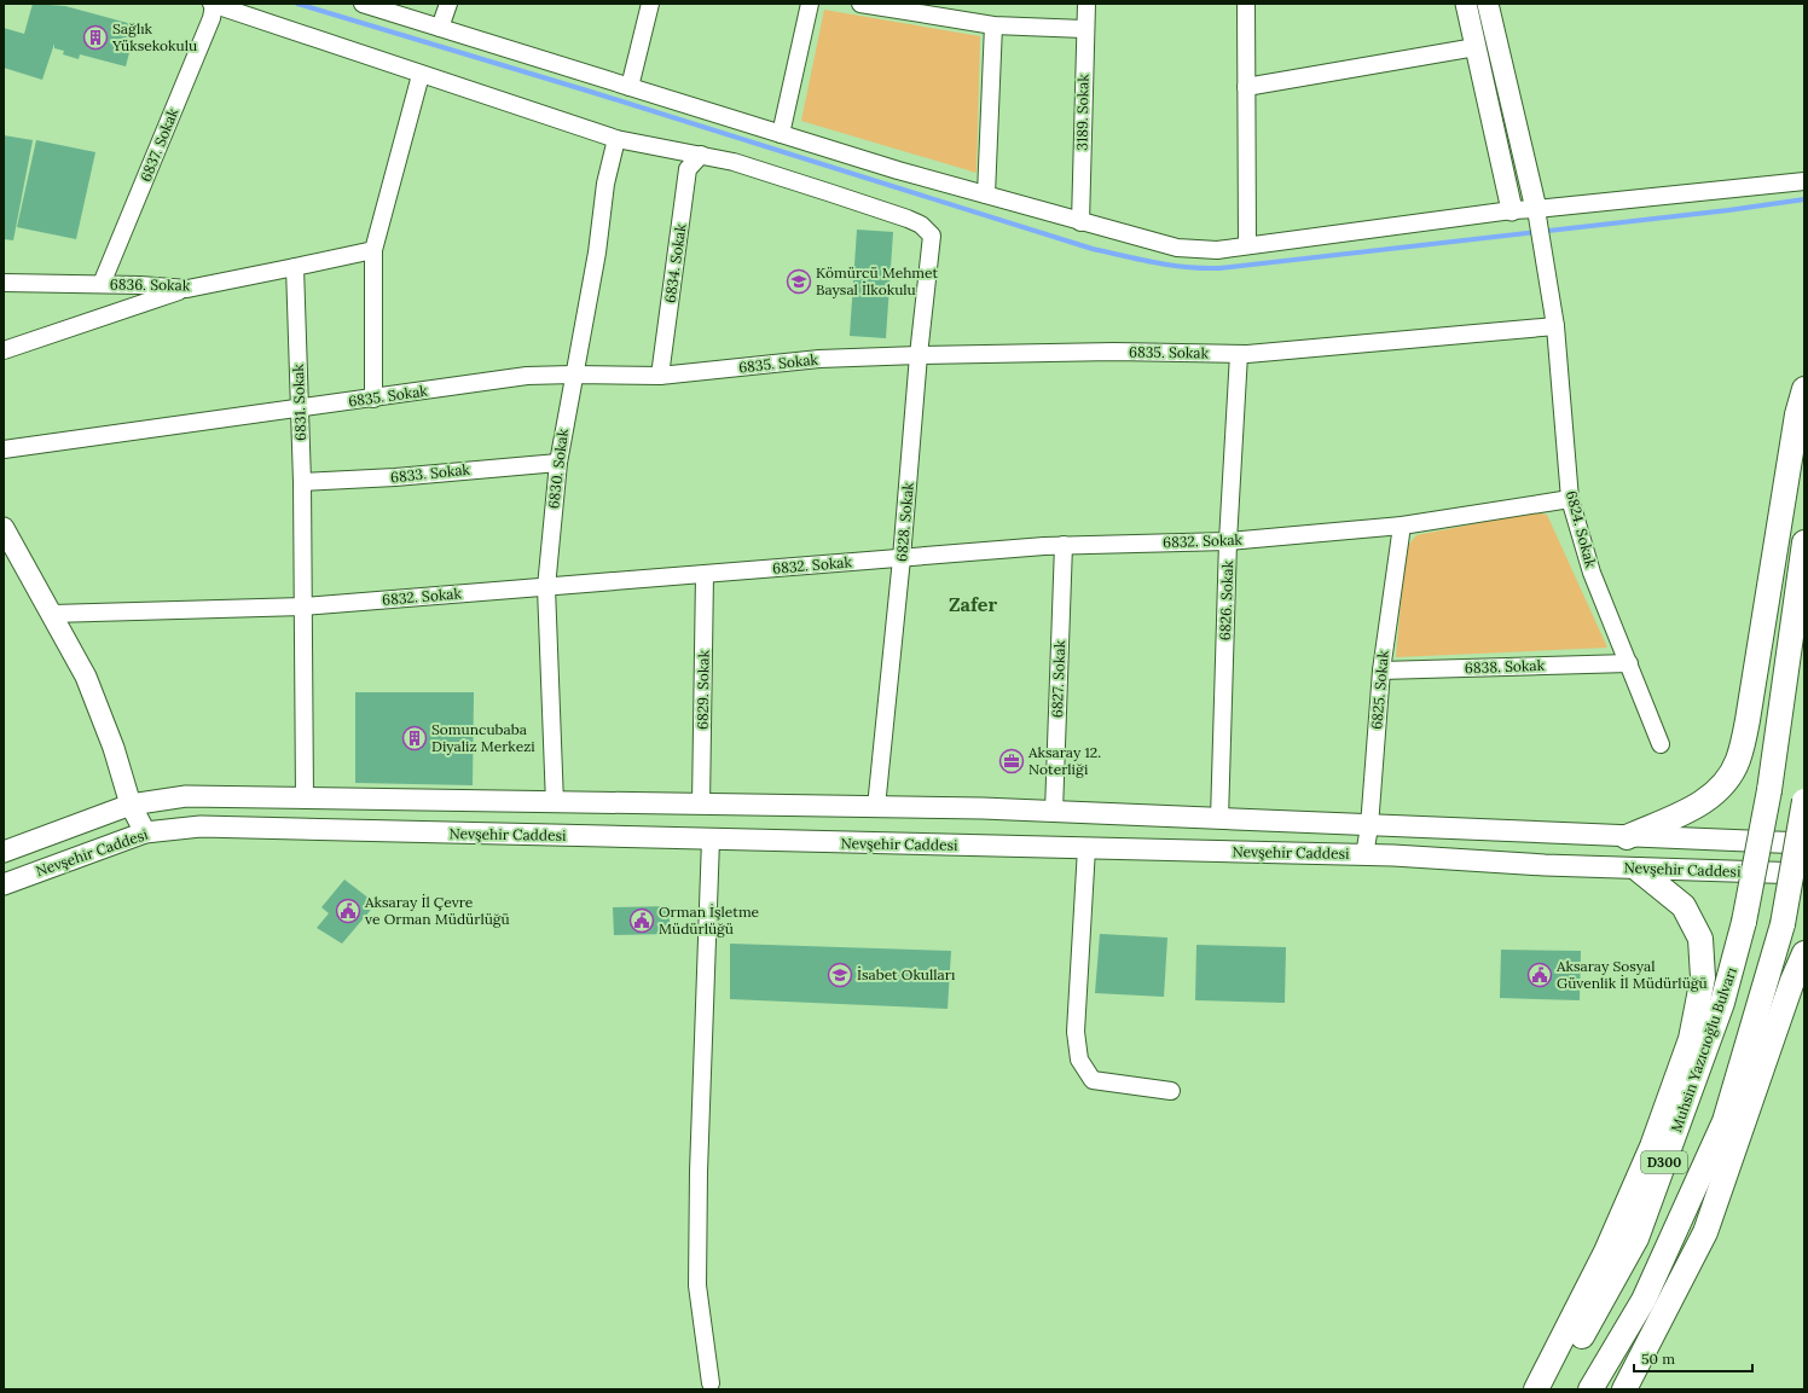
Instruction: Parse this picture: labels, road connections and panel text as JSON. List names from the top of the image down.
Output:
{
  "streets": {
    "highway": ["Muhsin Yazıcıoğlu Bulvarı", "D300"],
    "main road": ["Nevşehir Caddesi"],
    "street": [
      "3189. Sokak",
      "6837. Sokak",
      "6834. Sokak",
      "6836. Sokak",
      "6835. Sokak",
      "6831. Sokak",
      "6830. Sokak",
      "6833. Sokak",
      "6828. Sokak",
      "6824. Sokak",
      "6832. Sokak",
      "6826. Sokak",
      "6838. Sokak",
      "6827. Sokak",
      "6829. Sokak",
      "6825. Sokak"
    ]
  },
  "crossings": [
    ["6837. Sokak", "6836. Sokak"],
    ["6834. Sokak", "6835. Sokak"],
    ["6834. Sokak", "6828. Sokak"],
    ["6836. Sokak", "6831. Sokak"],
    ["6835. Sokak", "6831. Sokak"],
    ["6835. Sokak", "6830. Sokak"],
    ["6835. Sokak", "6828. Sokak"],
    ["6835. Sokak", "6824. Sokak"],
    ["6835. Sokak", "6826. Sokak"],
    ["6831. Sokak", "6833. Sokak"],
    ["6831. Sokak", "6832. Sokak"],
    ["6831. Sokak", "Nevşehir Caddesi"],
    ["6830. Sokak", "6833. Sokak"],
    ["6830. Sokak", "6832. Sokak"],
    ["6830. Sokak", "Nevşehir Caddesi"],
    ["6828. Sokak", "6832. Sokak"],
    ["6828. Sokak", "Nevşehir Caddesi"],
    ["6824. Sokak", "6832. Sokak"],
    ["6824. Sokak", "6838. Sokak"],
    ["6832. Sokak", "6826. Sokak"],
    ["6832. Sokak", "6827. Sokak"],
    ["6832. Sokak", "6829. Sokak"],
    ["6832. Sokak", "6825. Sokak"],
    ["6826. Sokak", "Nevşehir Caddesi"],
    ["6838. Sokak", "6825. Sokak"],
    ["6827. Sokak", "Nevşehir Caddesi"],
    ["6829. Sokak", "Nevşehir Caddesi"],
    ["6825. Sokak", "Nevşehir Caddesi"]
  ],
  "districts": ["Zafer"],
  "places": {
    "building": ["Sağlık Yüksekokulu", "Somuncubaba Diyaliz Merkezi"],
    "school or university": ["Kömürcü Mehmet Baysal İlkokulu", "İsabet Okulları"],
    "office": ["Aksaray 12. Noterliği"],
    "public building": ["Aksaray İl Çevre ve Orman Müdürlüğü", "Orman İşletme Müdürlüğü", "Aksaray Sosyal Güvenlik İl Müdürlüğü"]
  },
  "scale_bar": "50 m"
}
